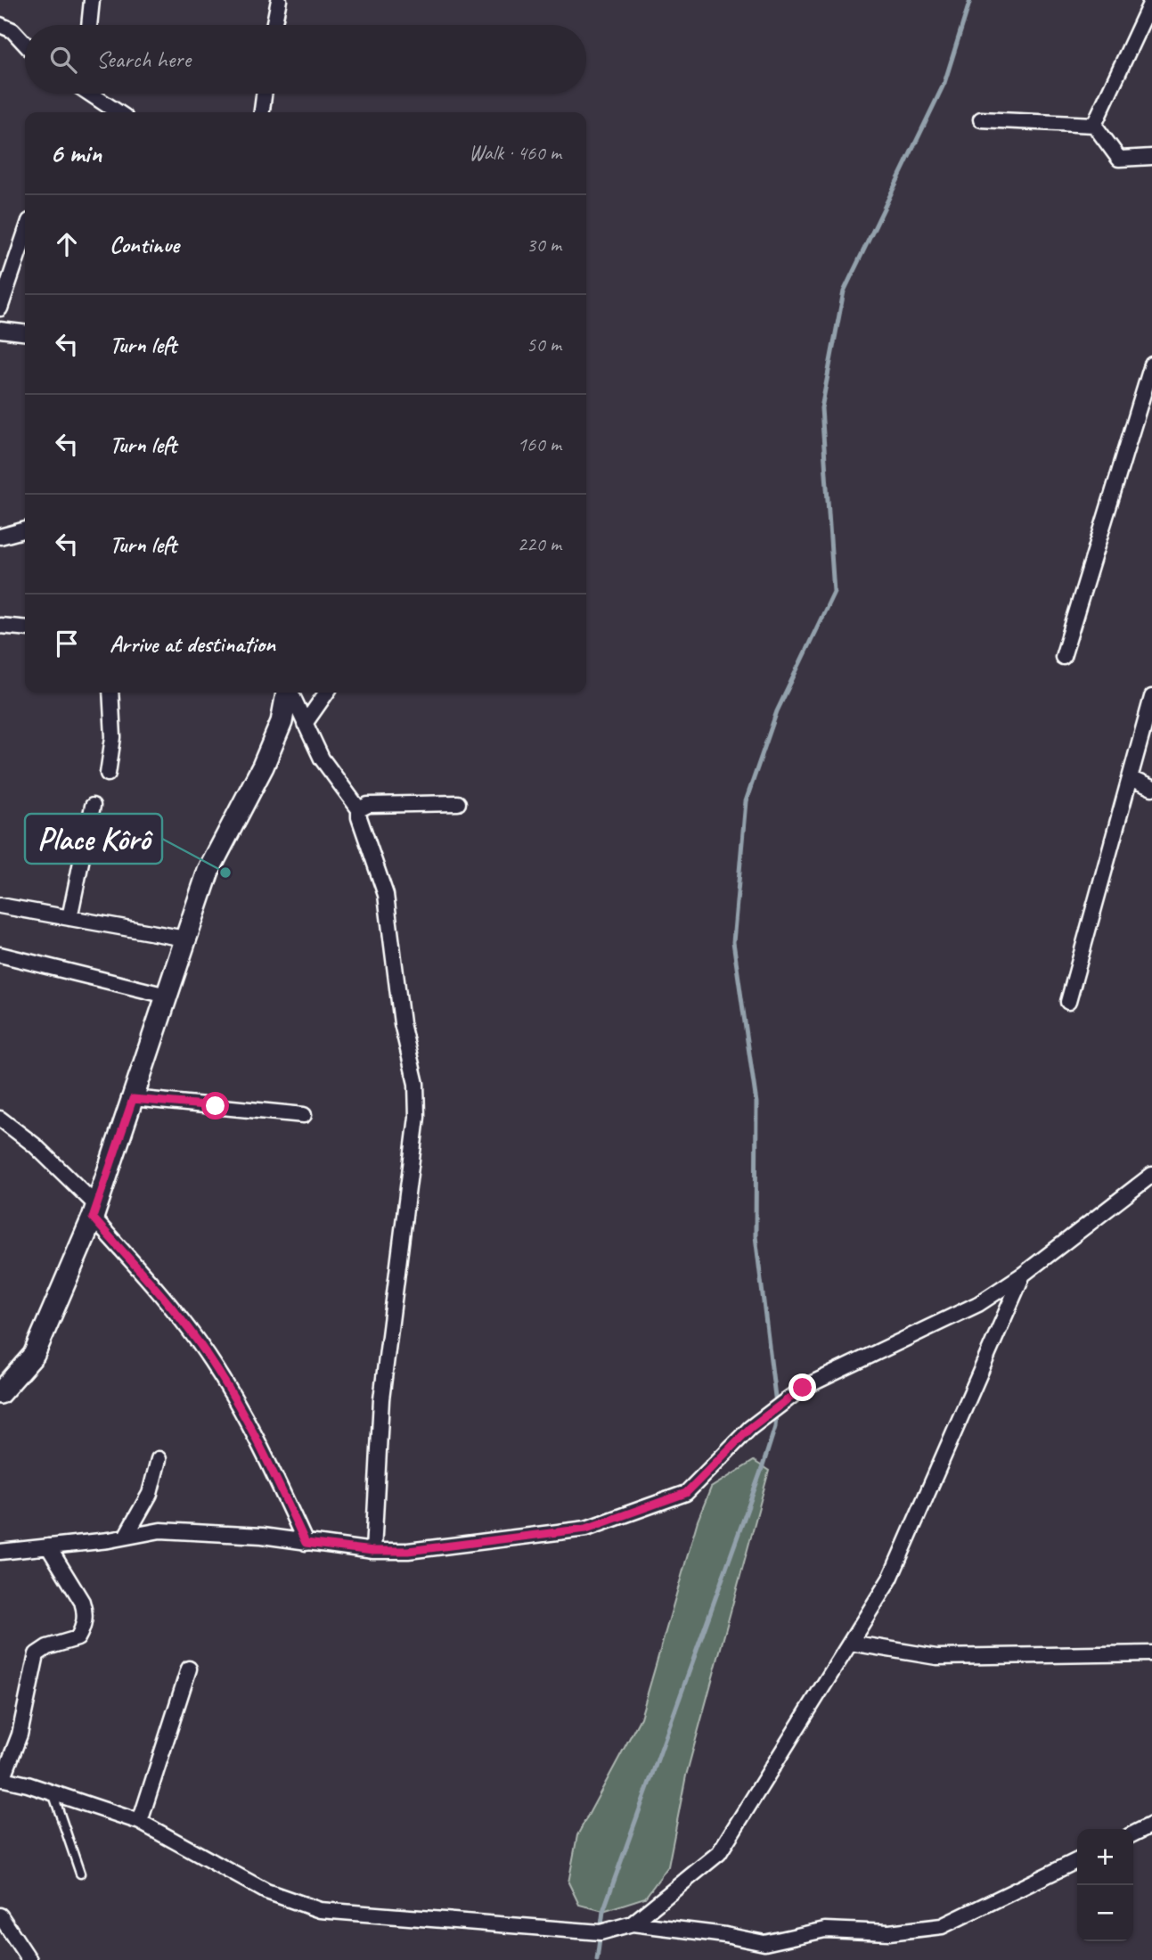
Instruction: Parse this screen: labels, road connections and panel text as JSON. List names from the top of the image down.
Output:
{
  "places": ["Place Kôrô"],
  "page": {
    "search": "Search here",
    "heading": ["6 min", "Walk · 460 m"],
    "list": [
      ["Continue", "30 m"],
      ["Turn left", "50 m"],
      ["Turn left", "160 m"],
      ["Turn left", "220 m"],
      "Arrive at destination"
    ],
    "map_buttons": ["+", "−"]
  }
}
